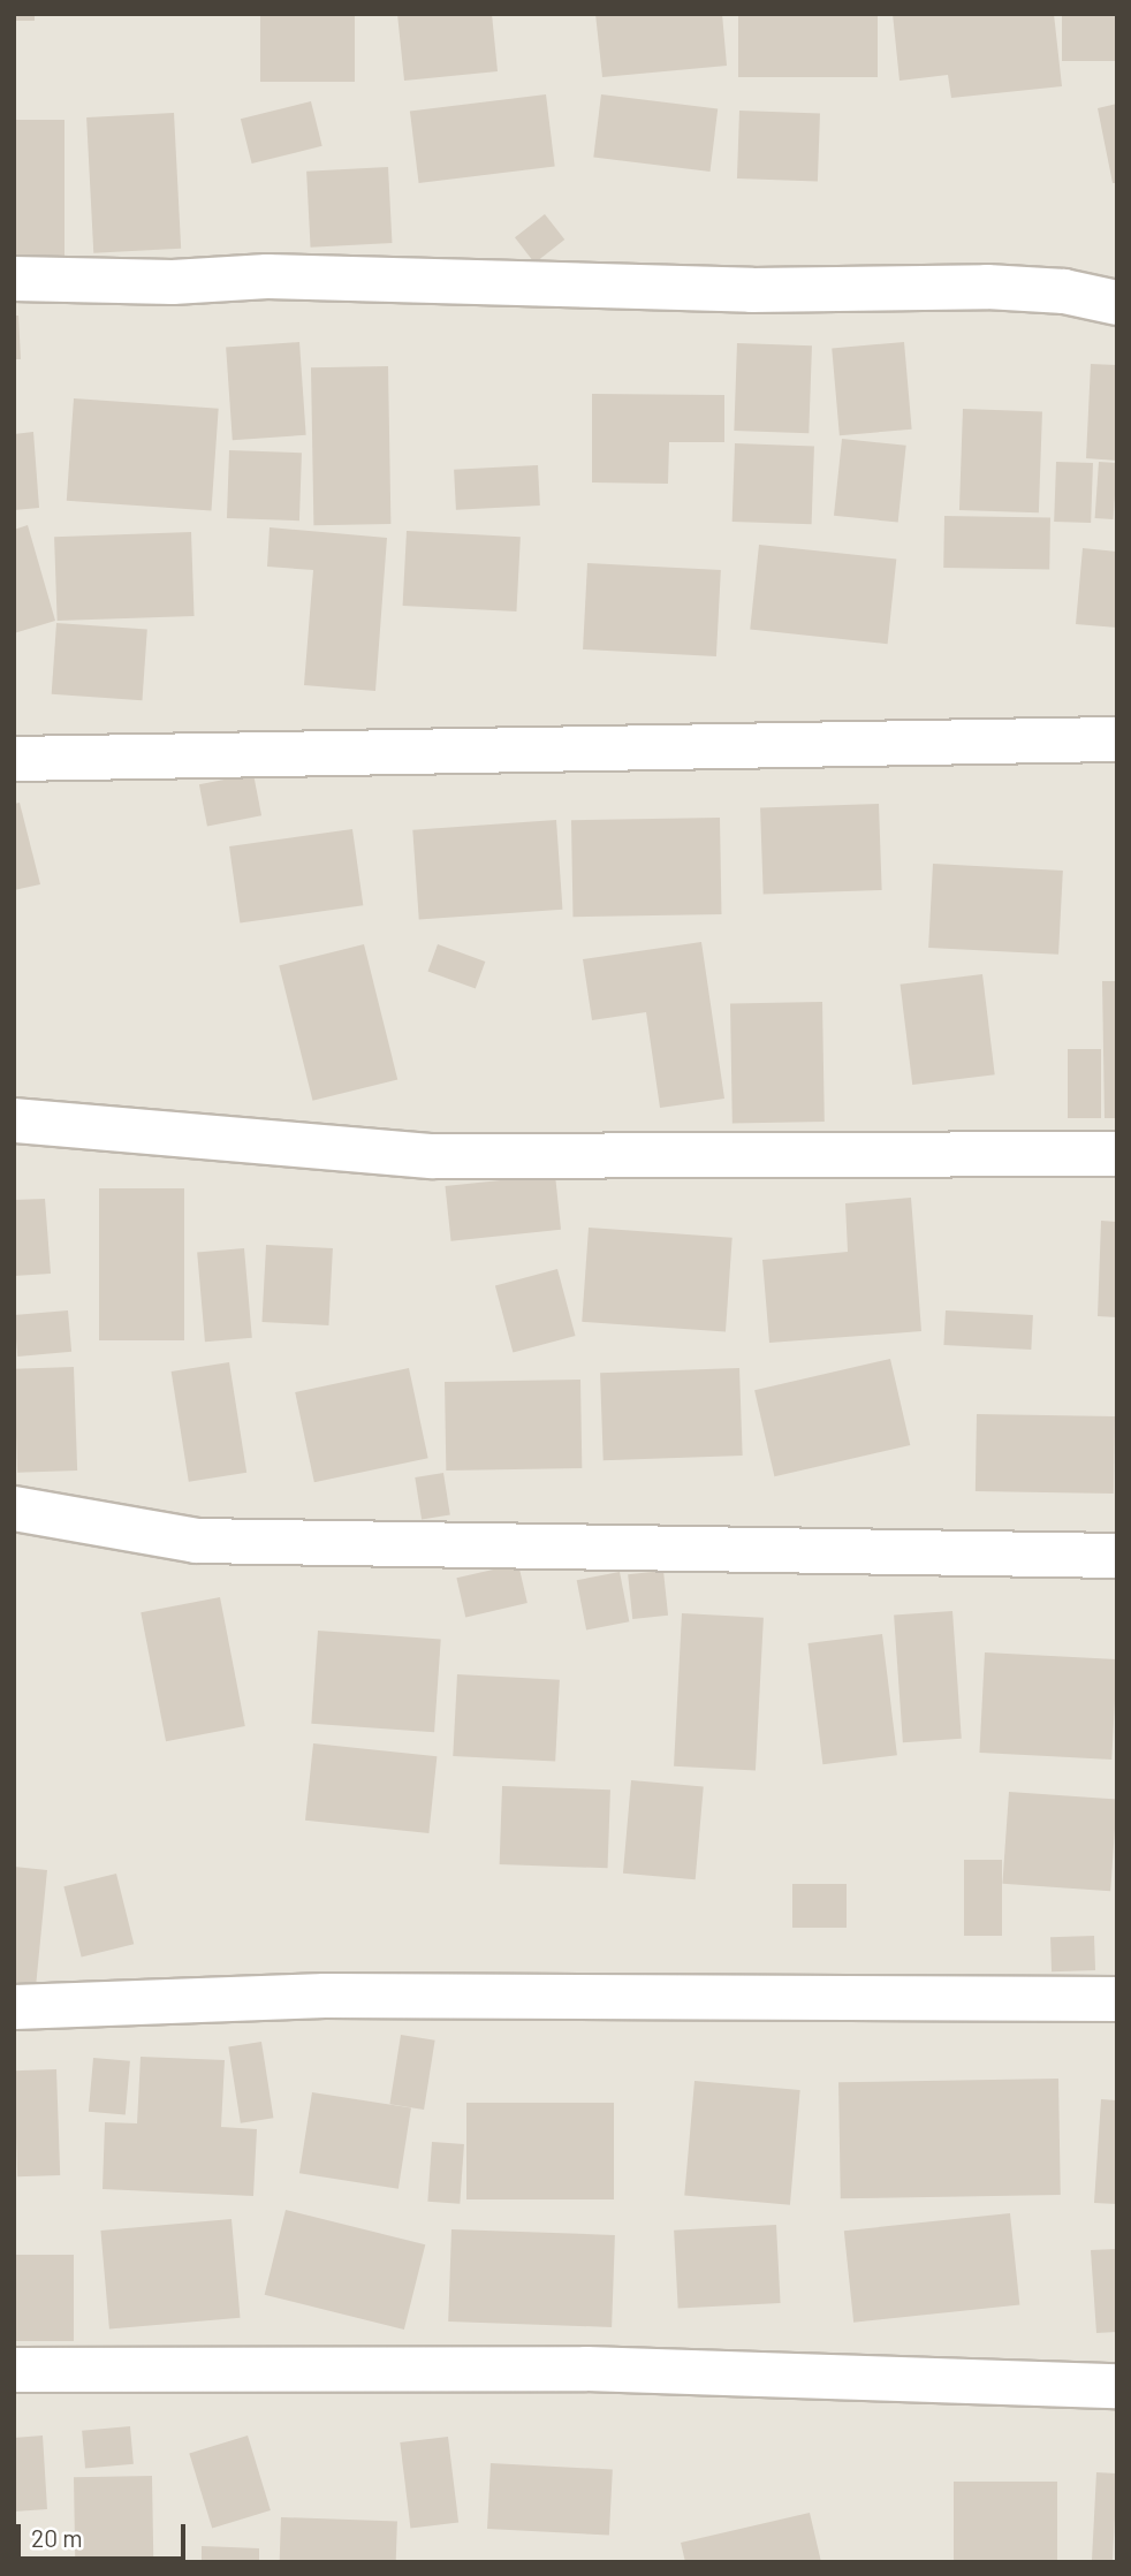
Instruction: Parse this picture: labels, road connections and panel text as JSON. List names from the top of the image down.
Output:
{
  "scale_bar": "20 m"
}
